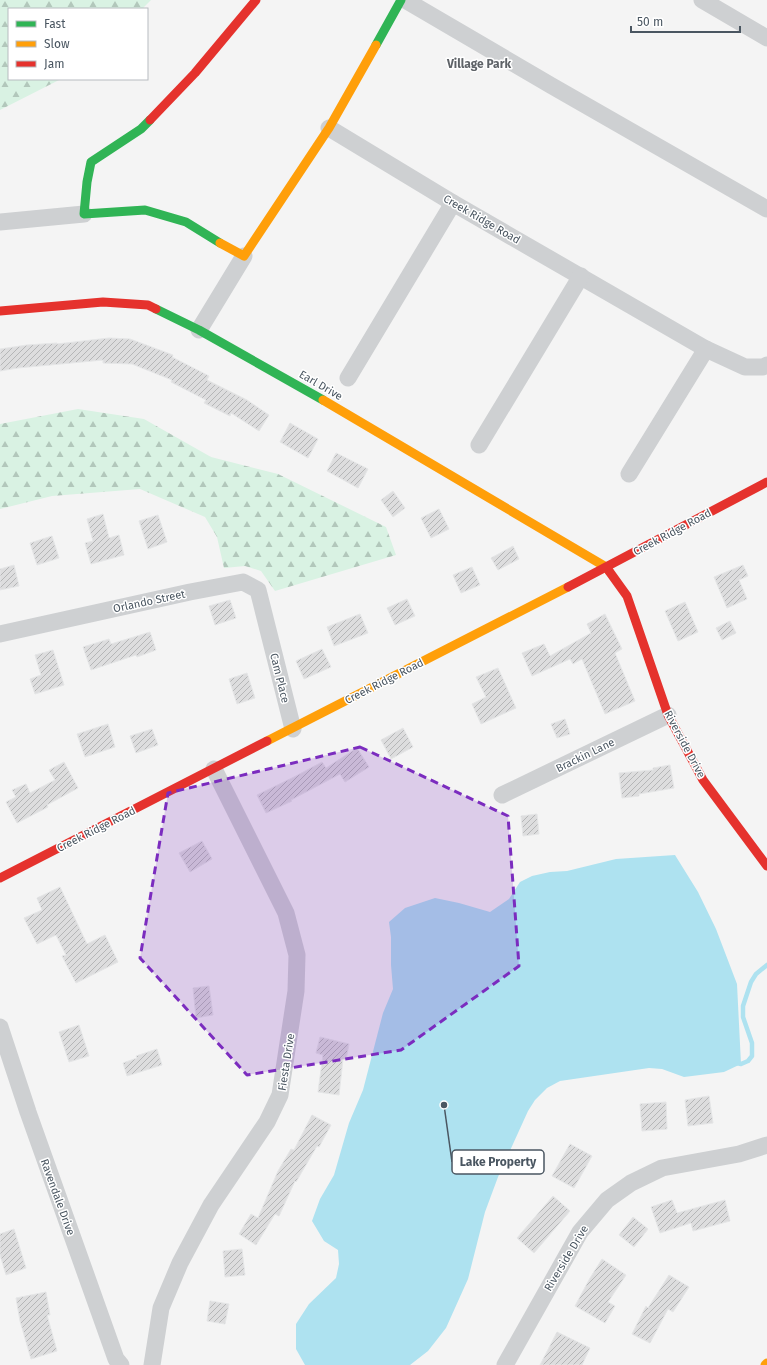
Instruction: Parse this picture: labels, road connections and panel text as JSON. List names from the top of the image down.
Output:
{
  "streets": {
    "street": [
      "Creek Ridge Road",
      "Earl Drive",
      "Orlando Street",
      "Cam Place",
      "Riverside Drive",
      "Brackin Lane",
      "Fiesta Drive",
      "Ravendale Drive"
    ]
  },
  "crossings": [
    ["Creek Ridge Road", "Earl Drive"],
    ["Creek Ridge Road", "Cam Place"],
    ["Creek Ridge Road", "Riverside Drive"],
    ["Creek Ridge Road", "Fiesta Drive"],
    ["Earl Drive", "Riverside Drive"],
    ["Orlando Street", "Cam Place"],
    ["Riverside Drive", "Brackin Lane"]
  ],
  "districts": ["Village Park"],
  "places": ["Lake Property"],
  "legend": ["Fast", "Slow", "Jam"],
  "scale_bar": "50 m"
}
